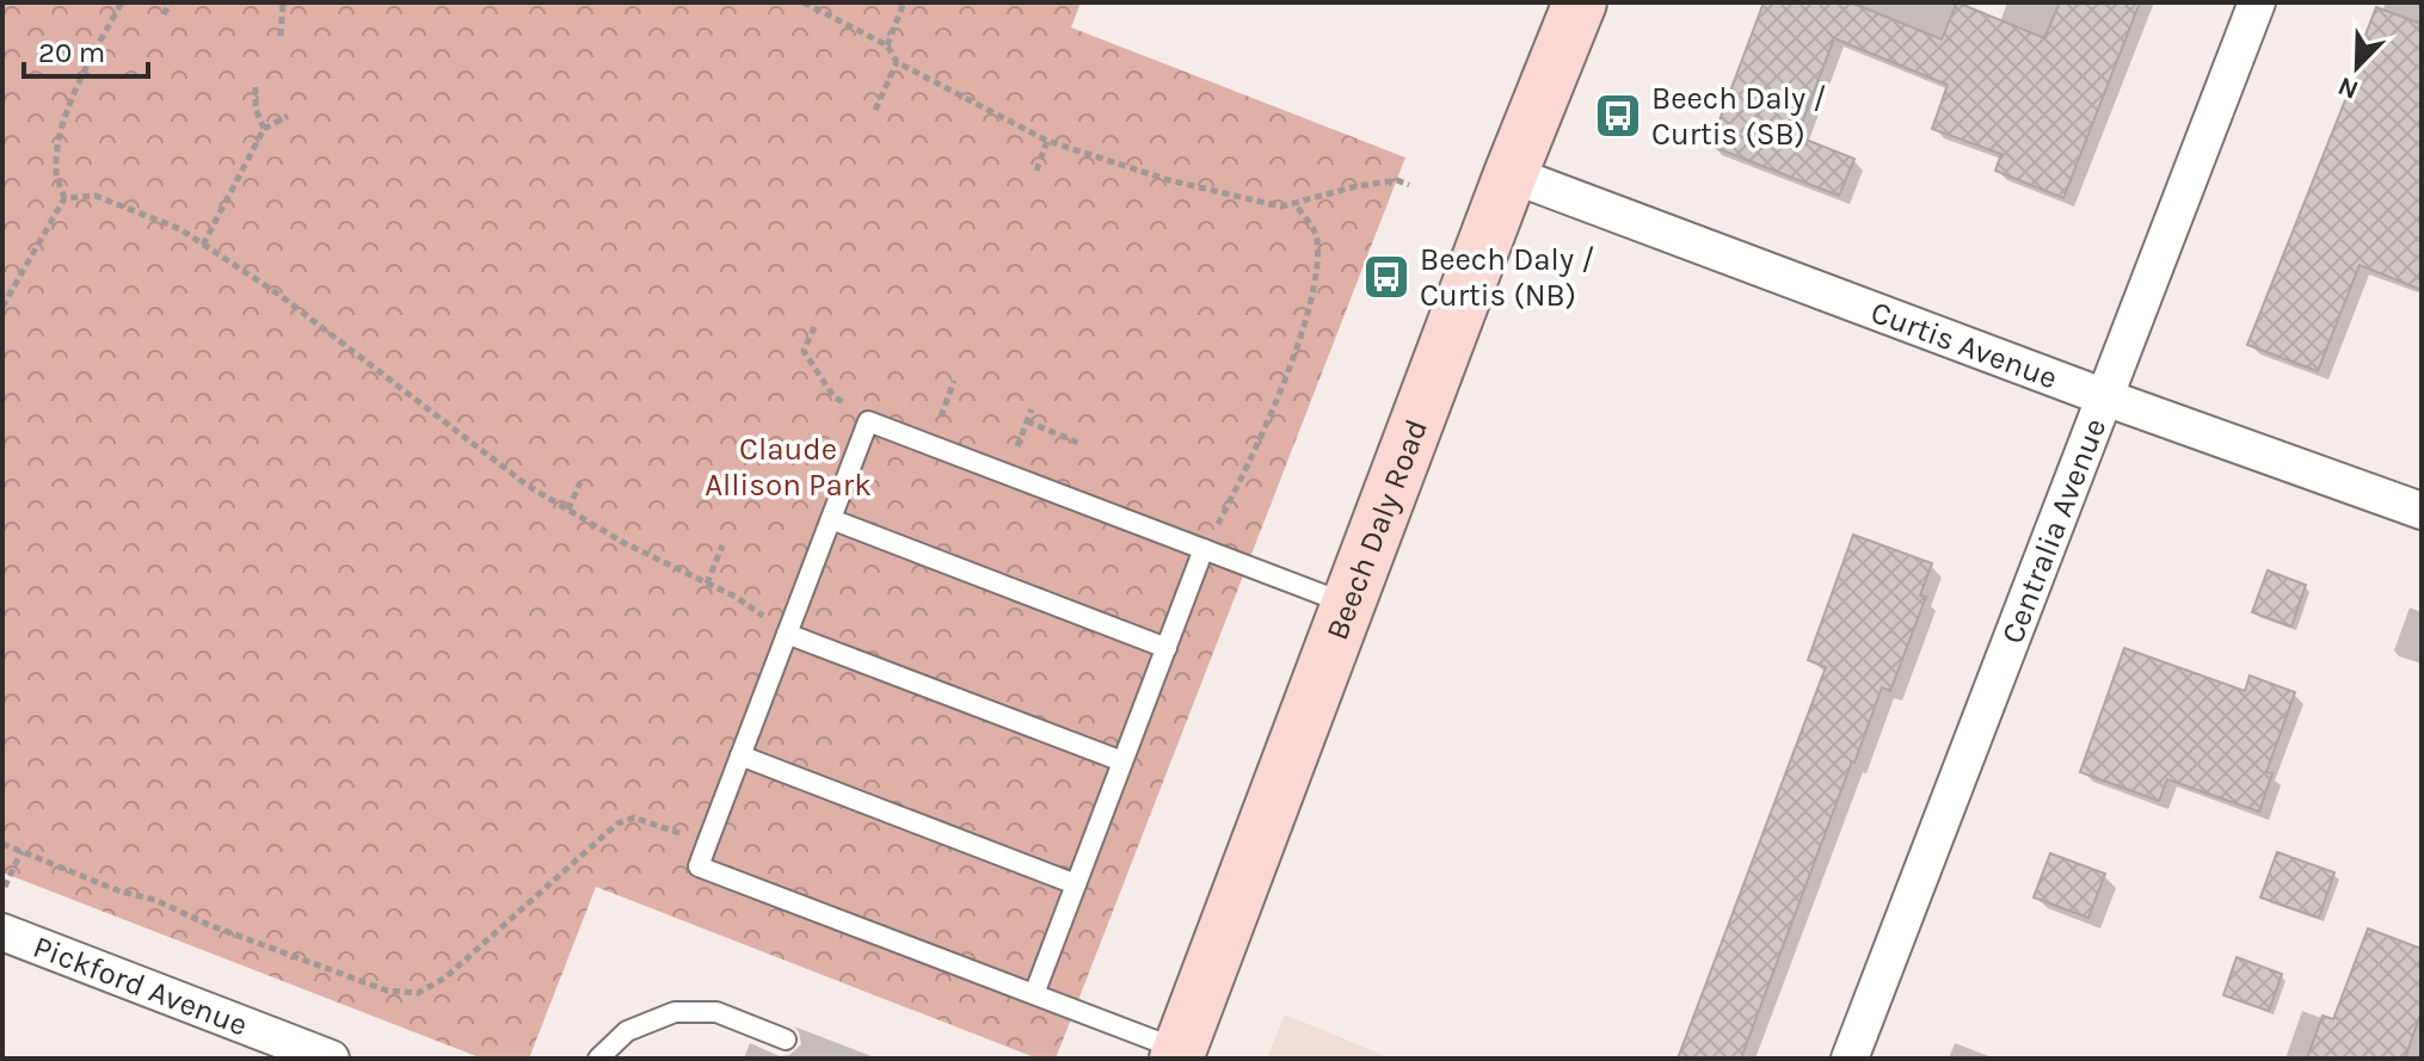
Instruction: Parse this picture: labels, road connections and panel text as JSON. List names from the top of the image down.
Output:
{
  "streets": {
    "main road": ["Beech Daly Road"],
    "street": ["Curtis Avenue", "Centralia Avenue", "Pickford Avenue"]
  },
  "crossings": [
    ["Curtis Avenue", "Beech Daly Road"],
    ["Curtis Avenue", "Centralia Avenue"]
  ],
  "parks": ["Claude Allison Park"],
  "places": {
    "bus stop": ["Beech Daly / Curtis (SB)", "Beech Daly / Curtis (NB)"]
  },
  "scale_bar": "20 m",
  "north": "bottom left"
}
